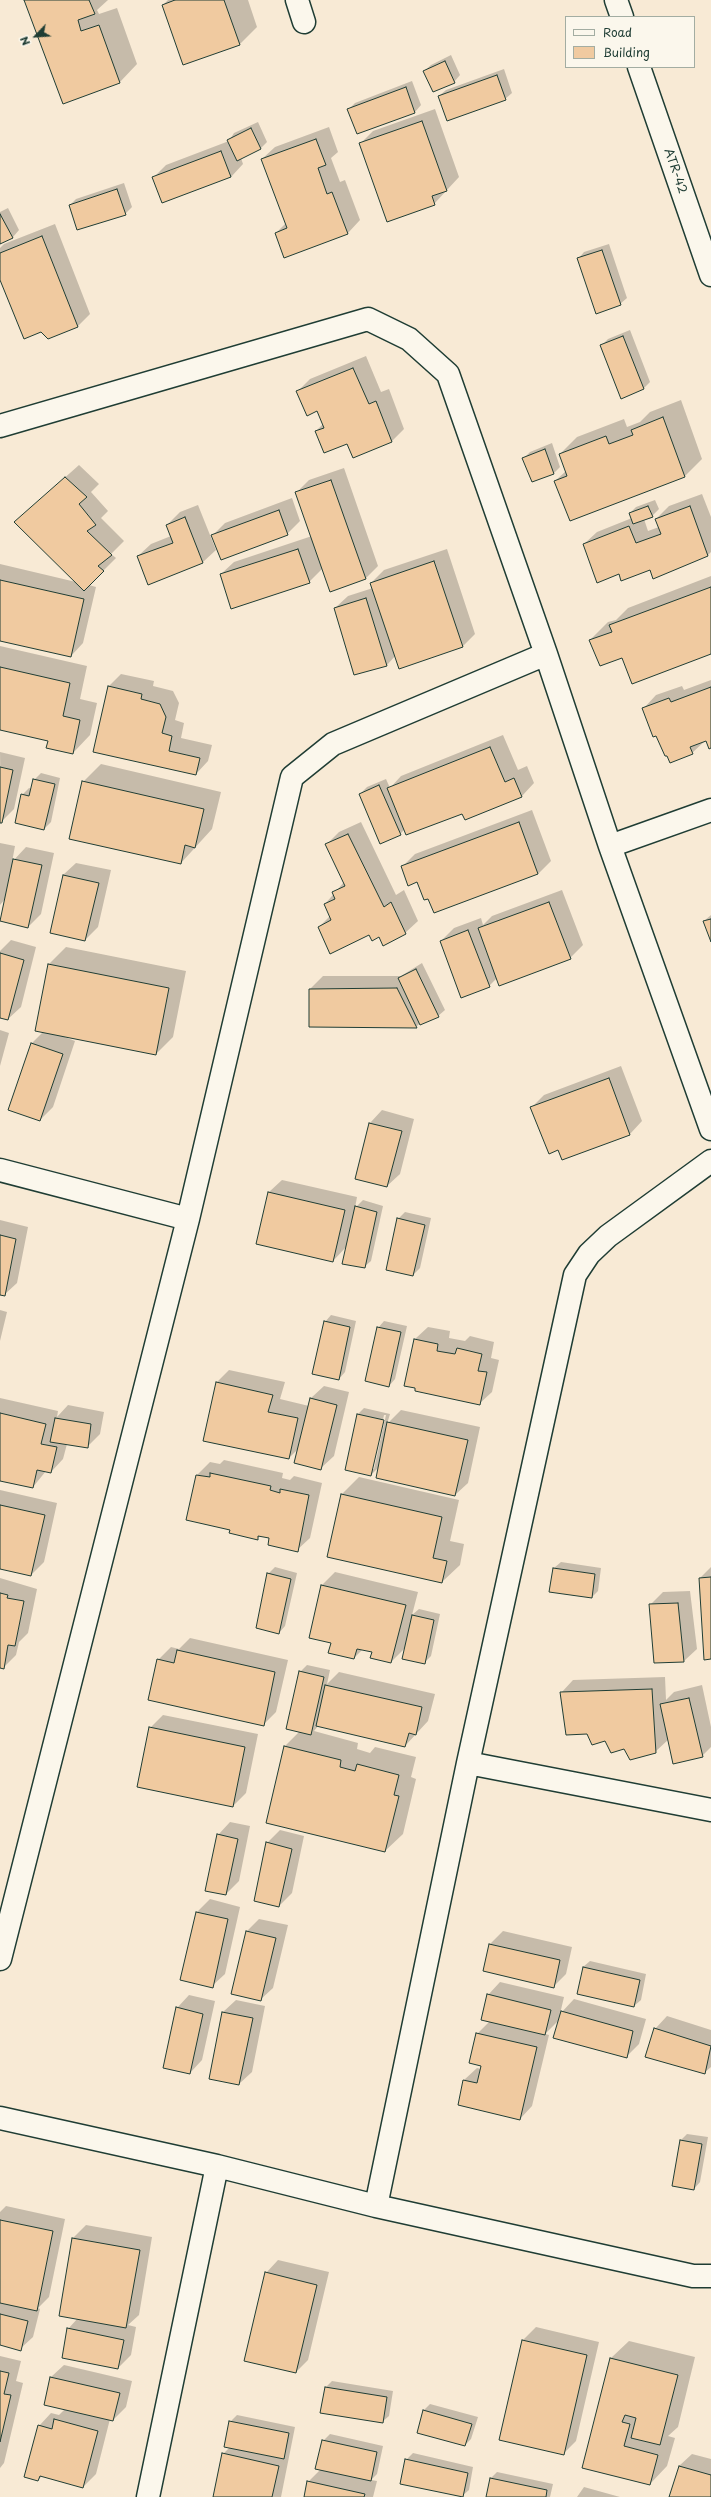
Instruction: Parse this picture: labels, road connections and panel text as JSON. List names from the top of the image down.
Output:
{
  "streets": {
    "street": ["ATR-42"]
  },
  "legend": ["Road", "Building"],
  "north": "bottom left"
}
